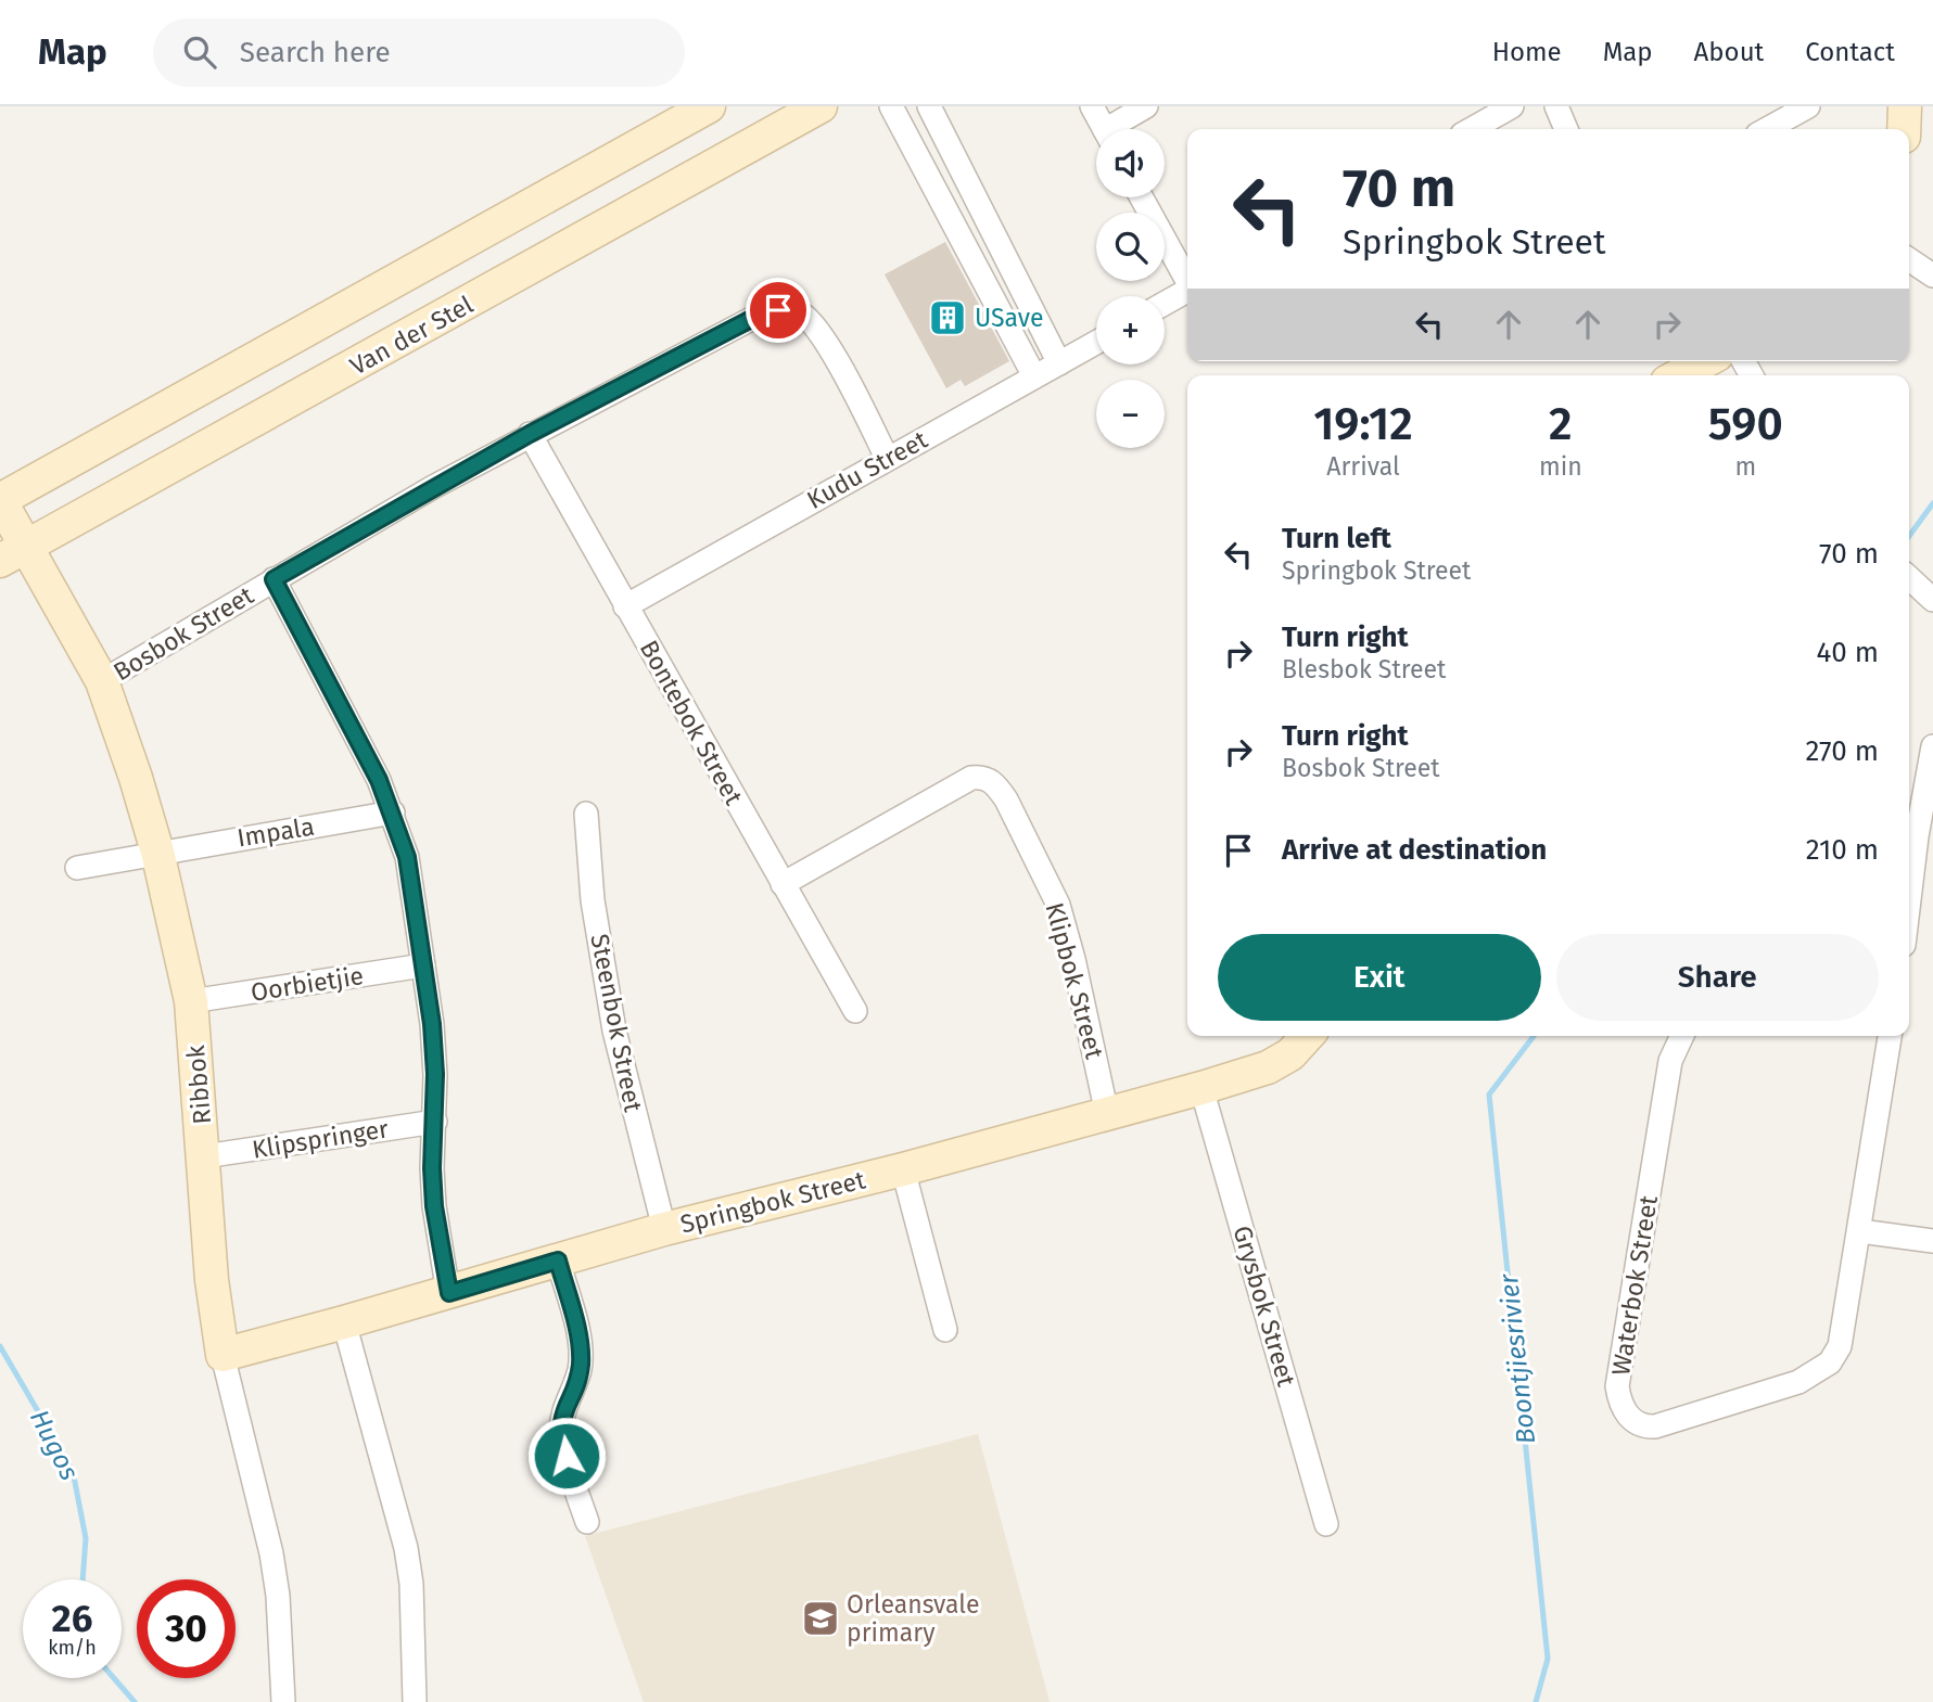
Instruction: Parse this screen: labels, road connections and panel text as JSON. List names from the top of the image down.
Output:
{
  "streets": {
    "street": [
      "Van der Stel",
      "Kudu Street",
      "Bosbok Street",
      "Bontebok Street",
      "Impala",
      "Klipbok Street",
      "Oorbietjie",
      "Steenbok Street",
      "Ribbok",
      "Klipspringer",
      "Springbok Street",
      "Waterbok Street",
      "Grysbok Street"
    ]
  },
  "crossings": [
    ["Van der Stel", "Ribbok"],
    ["Kudu Street", "Bosbok Street"],
    ["Kudu Street", "Bontebok Street"],
    ["Bosbok Street", "Bontebok Street"],
    ["Bosbok Street", "Ribbok"],
    ["Bontebok Street", "Klipbok Street"],
    ["Impala", "Ribbok"],
    ["Klipbok Street", "Springbok Street"],
    ["Oorbietjie", "Ribbok"],
    ["Steenbok Street", "Springbok Street"],
    ["Ribbok", "Klipspringer"],
    ["Ribbok", "Springbok Street"],
    ["Springbok Street", "Grysbok Street"]
  ],
  "water": ["Boontjiesrivier", "Hugos"],
  "places": {
    "building": ["USave"],
    "school or university": ["Orleansvale primary"]
  },
  "page": {
    "header": "Map",
    "search": "Search here",
    "nav": [
      "Home",
      "Map",
      "About",
      "Contact"
    ],
    "map_buttons": ["+", "−"],
    "turn": ["70 m", "Springbok Street"],
    "eta": [
      "19:12",
      "Arrival",
      "2",
      "min",
      "590",
      "m"
    ],
    "list": [
      {
        "name": "Turn left",
        "note": "Springbok Street",
        "value": "70 m"
      },
      {
        "name": "Turn right",
        "note": "Blesbok Street",
        "value": "40 m"
      },
      {
        "name": "Turn right",
        "note": "Bosbok Street",
        "value": "270 m"
      },
      {
        "name": "Arrive at destination",
        "value": "210 m"
      }
    ],
    "buttons": ["Exit", "Share"],
    "speed": "26 km/h",
    "limit": "30"
  }
}
